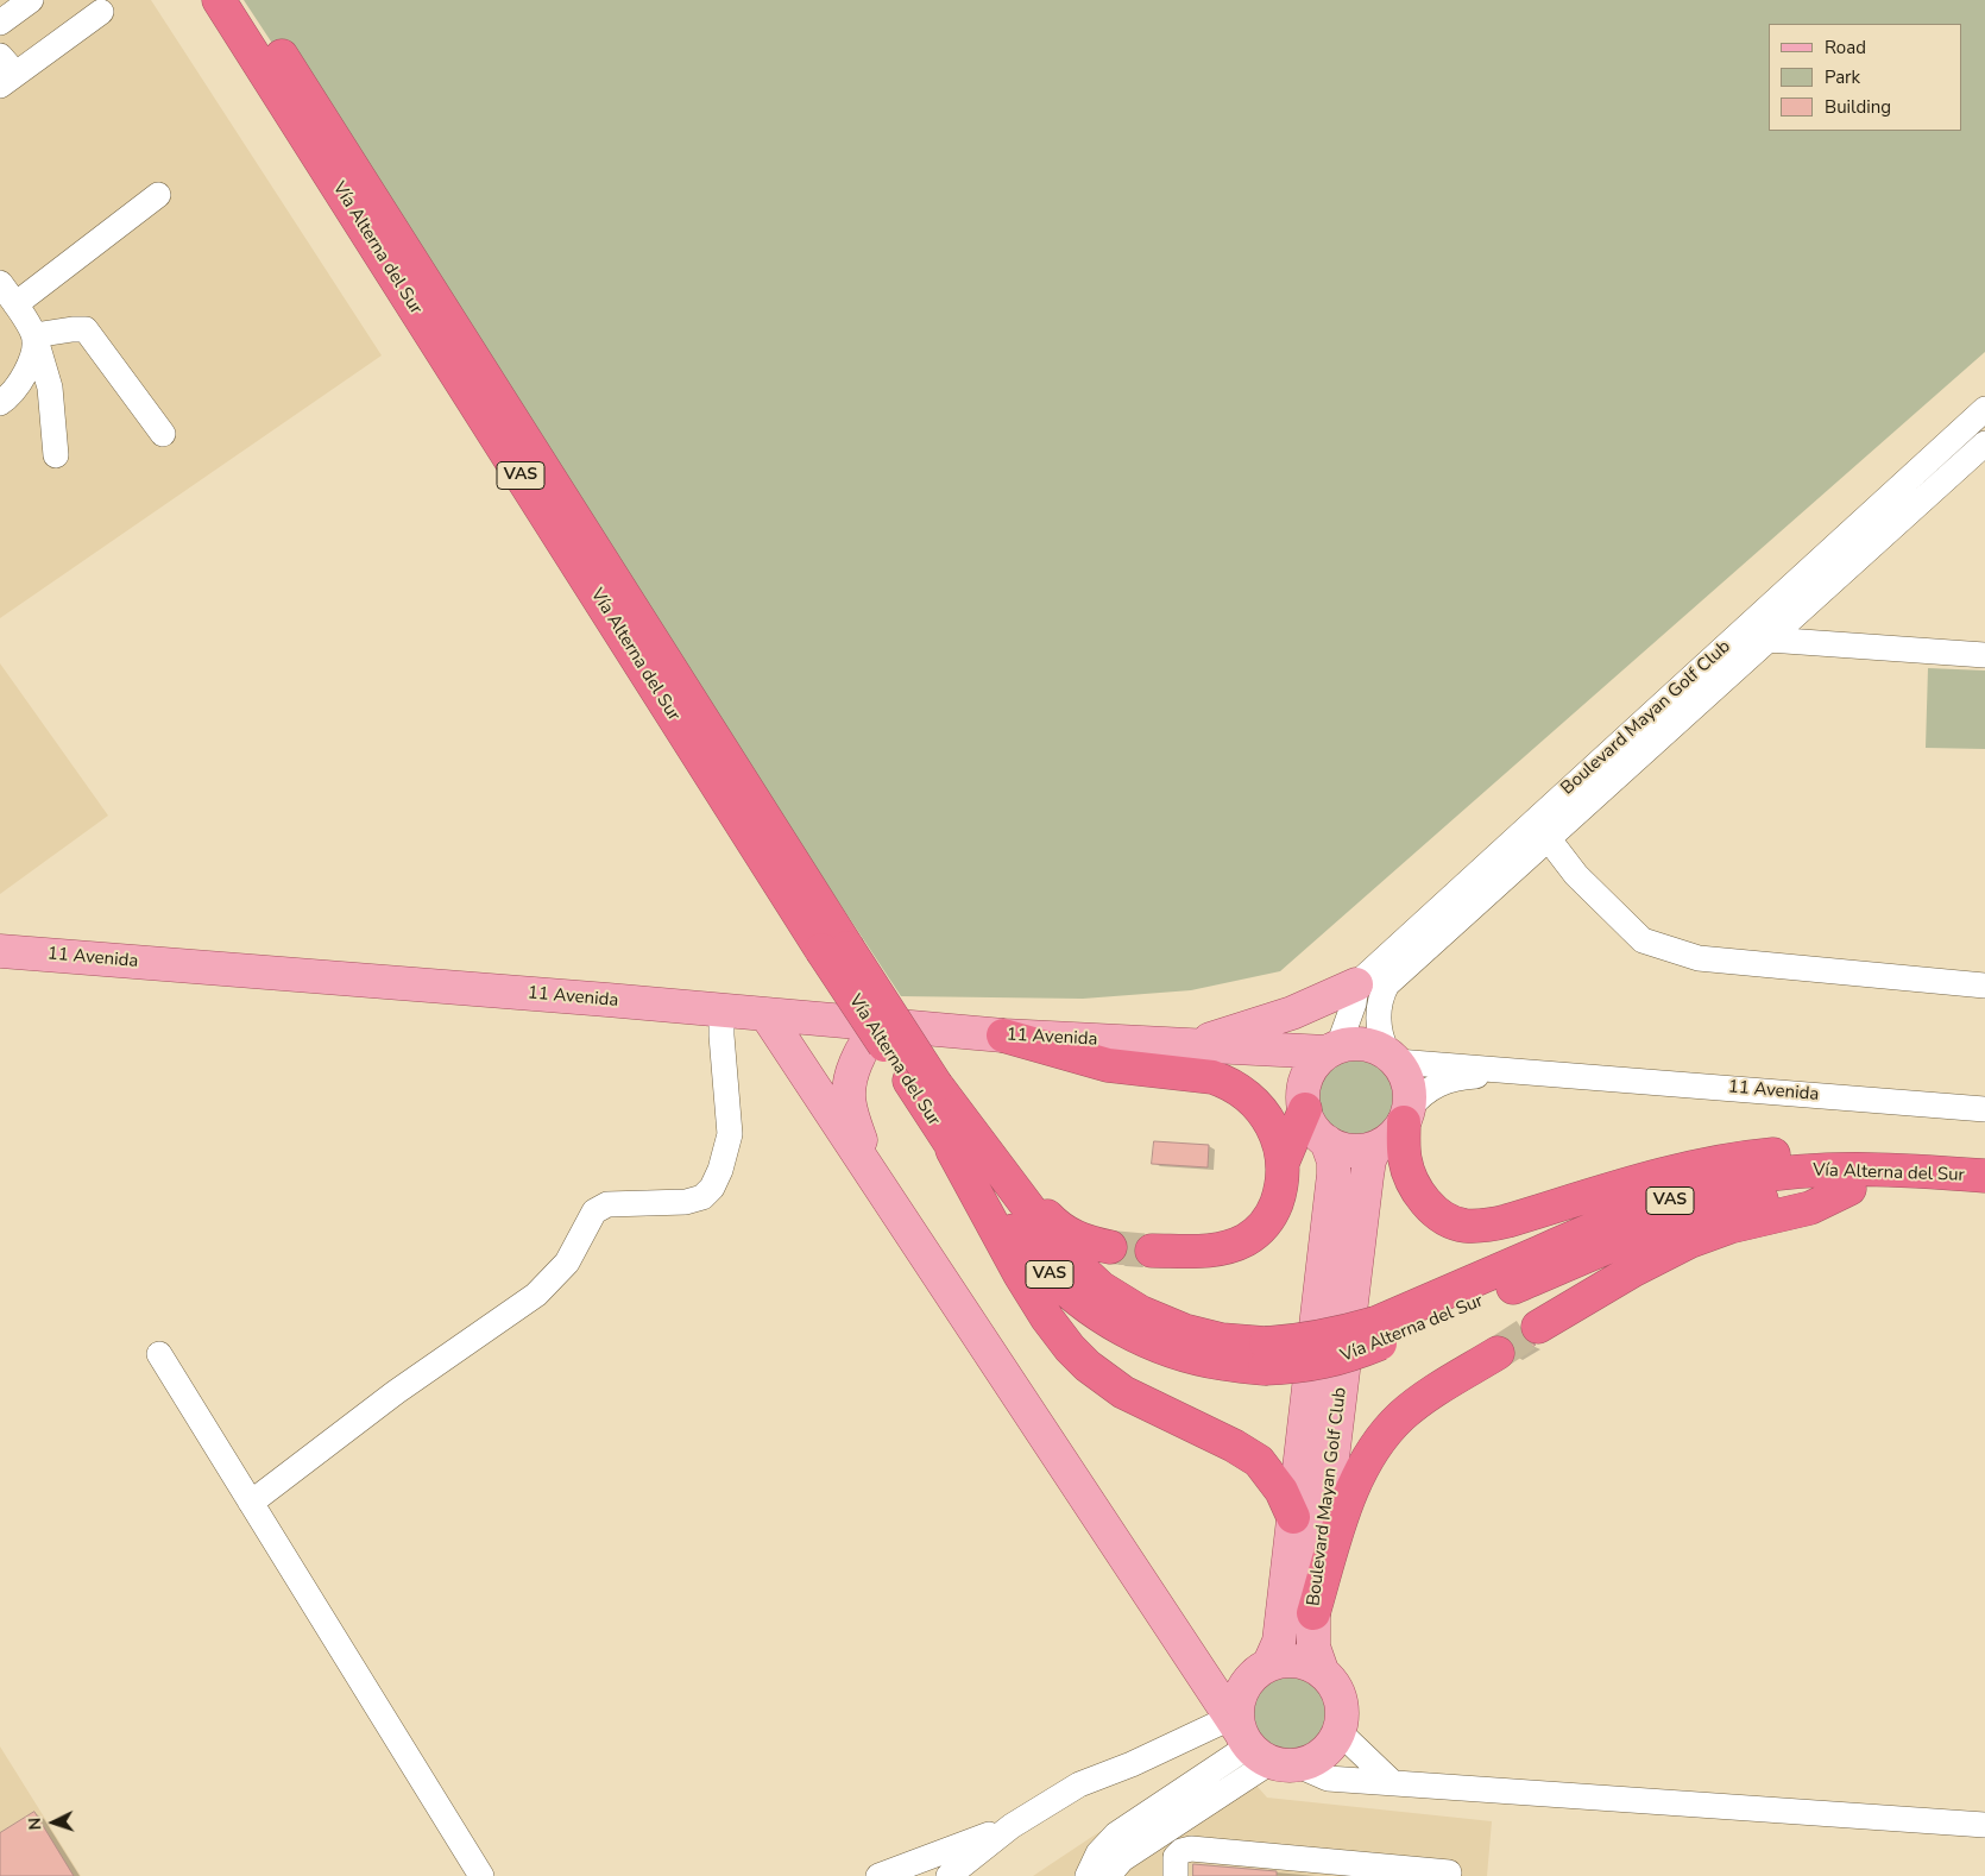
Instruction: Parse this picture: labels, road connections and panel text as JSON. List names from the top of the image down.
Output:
{
  "streets": {
    "highway": ["Vía Alterna del Sur", "VAS"],
    "main road": ["Boulevard Mayan Golf Club", "11 Avenida"]
  },
  "crossings": [
    ["Boulevard Mayan Golf Club", "11 Avenida"]
  ],
  "legend": ["Road", "Park", "Building"],
  "north": "left"
}
